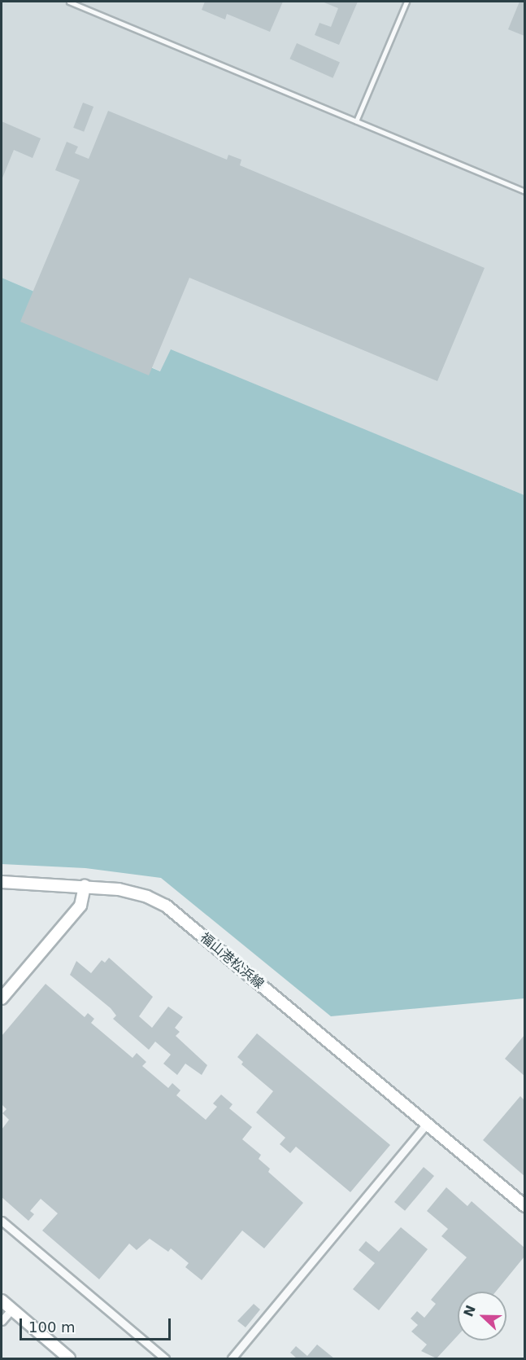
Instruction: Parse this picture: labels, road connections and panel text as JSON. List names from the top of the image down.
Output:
{
  "streets": {
    "main road": ["福山港松浜線"]
  },
  "scale_bar": "100 m",
  "north": "left"
}
